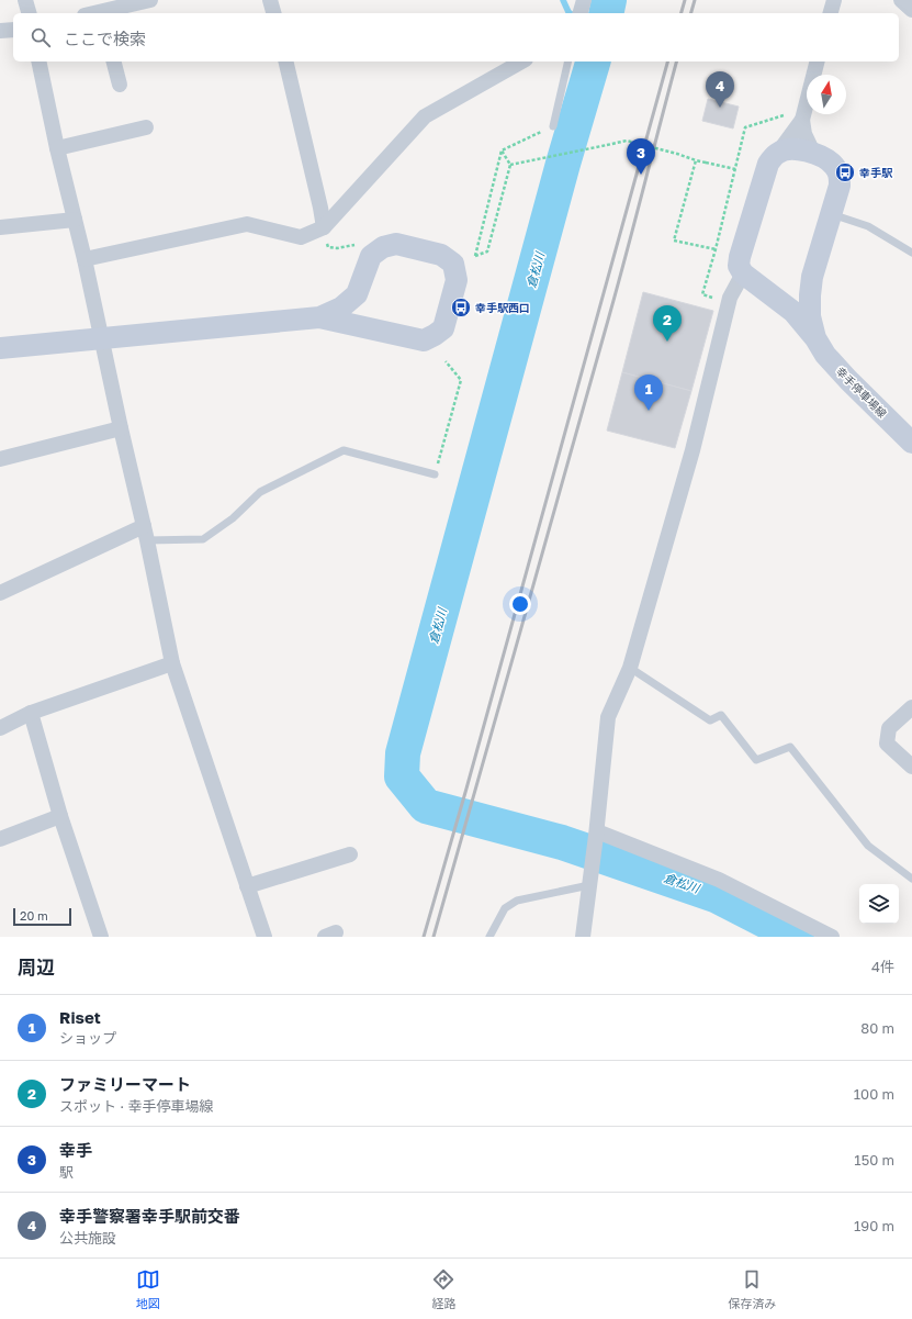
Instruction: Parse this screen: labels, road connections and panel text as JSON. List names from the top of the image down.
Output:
{
  "streets": {
    "street": ["幸手停車場線"]
  },
  "water": ["倉松川"],
  "places": {
    "bus stop": ["幸手駅", "幸手駅西口"]
  },
  "scale_bar": "20 m",
  "north": "top",
  "page": {
    "search": "ここで検索",
    "pins": [
      "4",
      "3",
      "2",
      "1"
    ],
    "scale": "20 m",
    "heading": ["周辺", "4件"],
    "list": [
      {
        "mark": "1",
        "name": "Riset",
        "note": "ショップ",
        "value": "80 m"
      },
      {
        "mark": "2",
        "name": "ファミリーマート",
        "note": "スポット · 幸手停車場線",
        "value": "100 m"
      },
      {
        "mark": "3",
        "name": "幸手",
        "note": "駅",
        "value": "150 m"
      },
      {
        "mark": "4",
        "name": "幸手警察署幸手駅前交番",
        "note": "公共施設",
        "value": "190 m"
      }
    ],
    "nav": ["地図", "経路", "保存済み"]
  }
}
